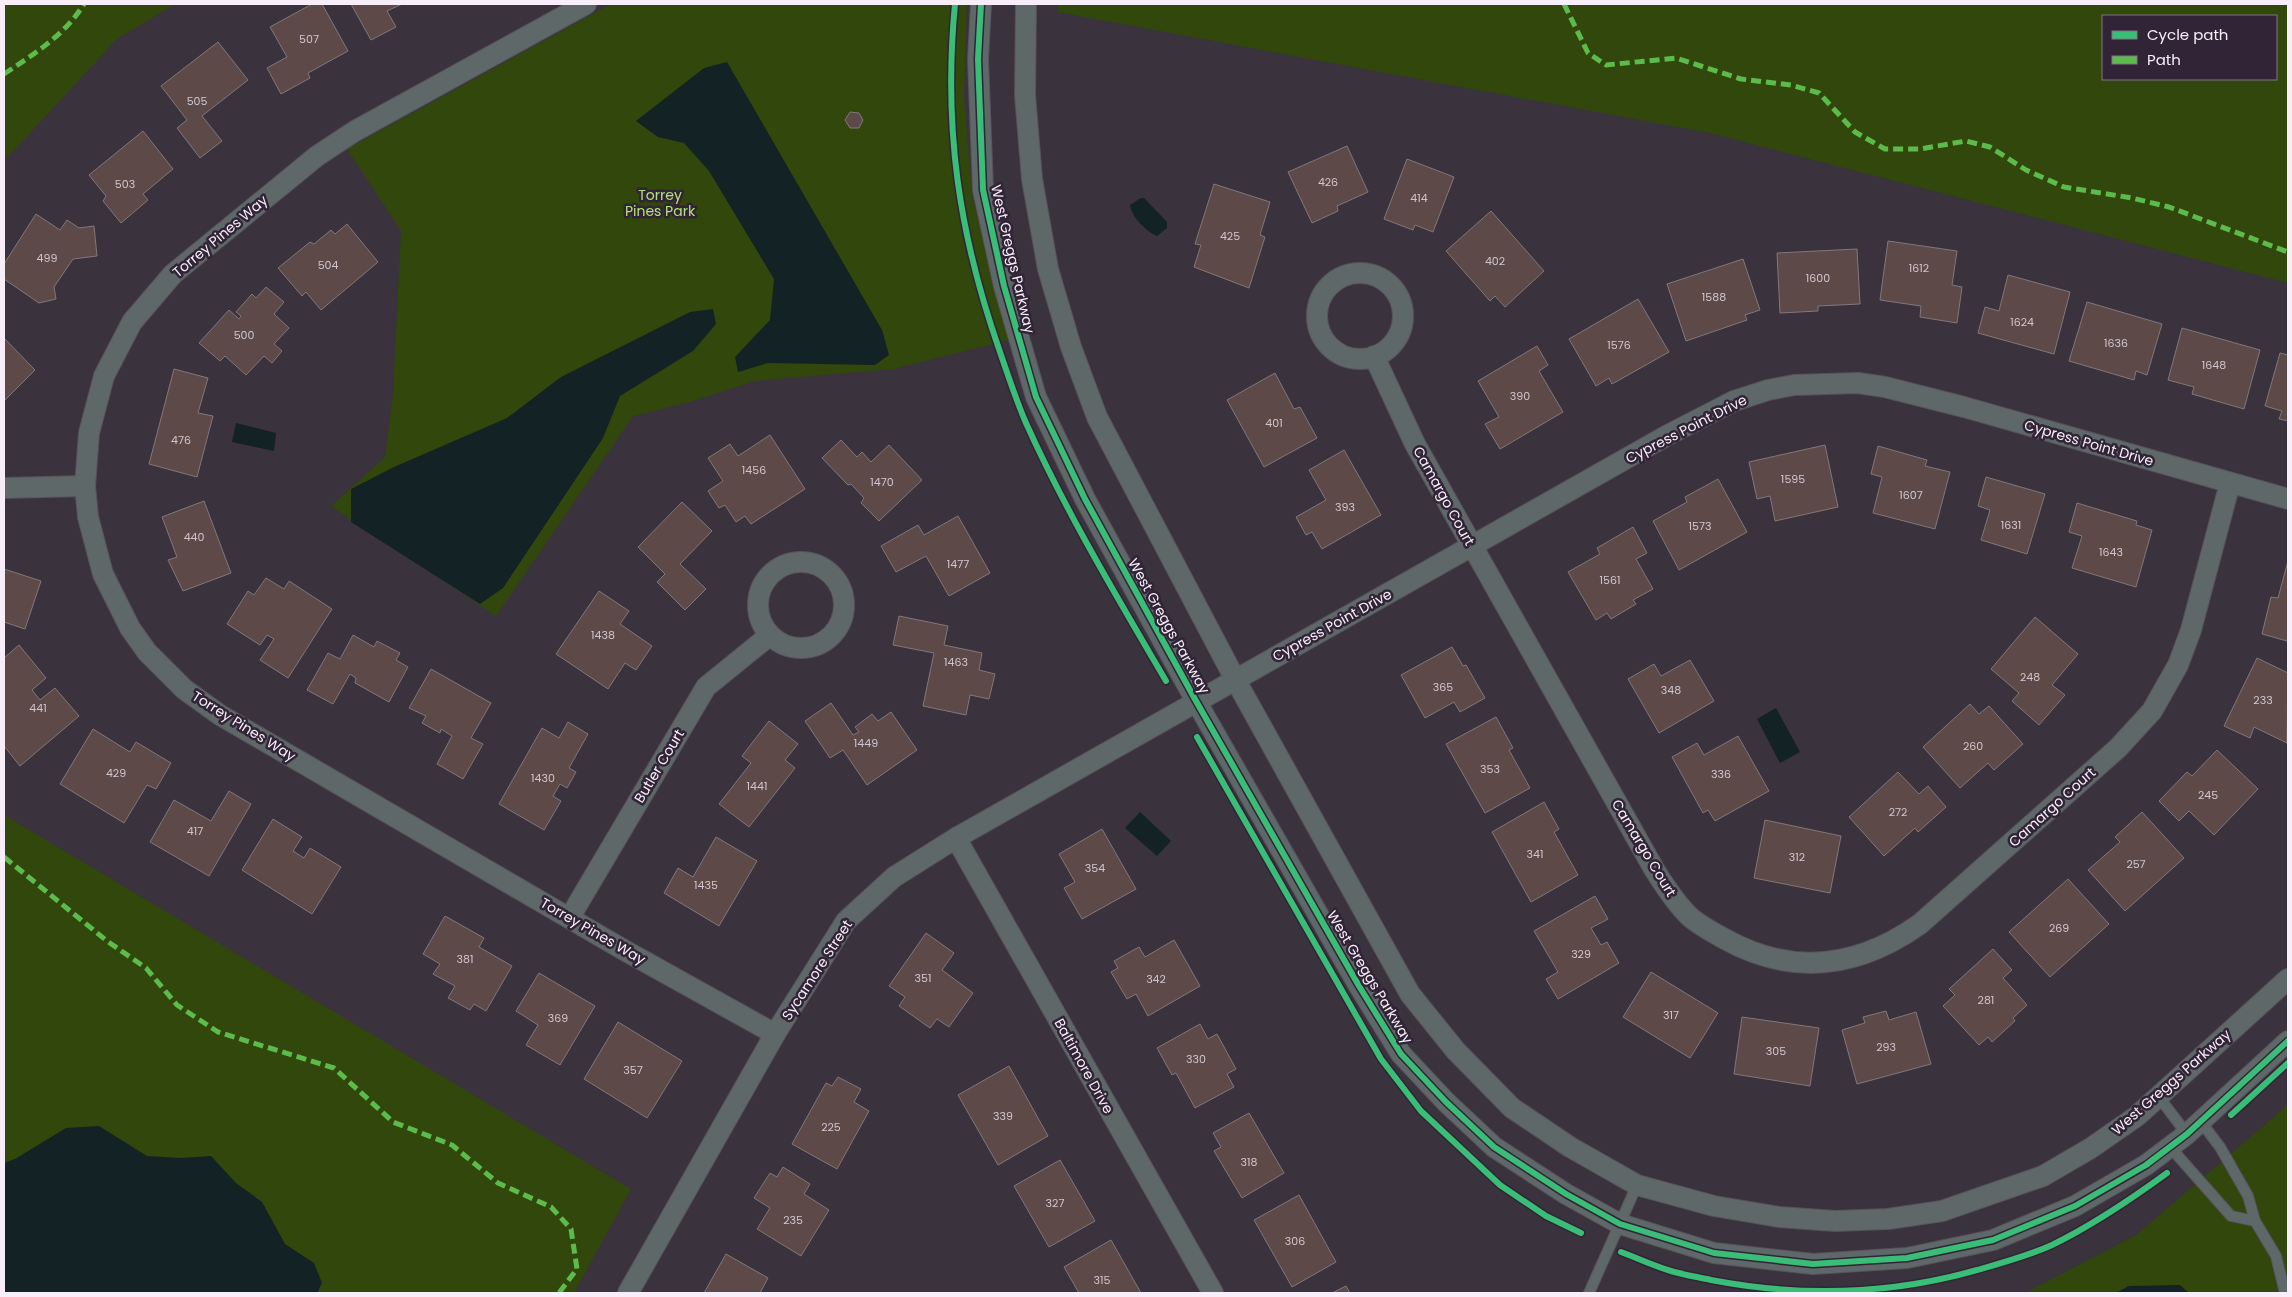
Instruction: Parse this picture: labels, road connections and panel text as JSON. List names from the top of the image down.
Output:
{
  "streets": {
    "street": [
      "Torrey Pines Way",
      "West Greggs Parkway",
      "Cypress Point Drive",
      "Camargo Court",
      "Butler Court",
      "Sycamore Street",
      "Baltimore Drive"
    ]
  },
  "crossings": [
    ["Torrey Pines Way", "Butler Court"],
    ["Torrey Pines Way", "Sycamore Street"],
    ["West Greggs Parkway", "Cypress Point Drive"],
    ["West Greggs Parkway", "Sycamore Street"],
    ["Cypress Point Drive", "Camargo Court"],
    ["Cypress Point Drive", "Sycamore Street"],
    ["Sycamore Street", "Baltimore Drive"]
  ],
  "parks": ["Torrey Pines Park"],
  "house_numbers": [
    "507",
    "505",
    "426",
    "503",
    "414",
    "425",
    "499",
    "402",
    "504",
    "1612",
    "1600",
    "1588",
    "1624",
    "500",
    "1636",
    "1576",
    "1648",
    "390",
    "401",
    "476",
    "1456",
    "1595",
    "1470",
    "1607",
    "393",
    "1631",
    "1573",
    "440",
    "1643",
    "1477",
    "1561",
    "1438",
    "1463",
    "248",
    "365",
    "348",
    "233",
    "441",
    "1449",
    "260",
    "353",
    "429",
    "336",
    "1430",
    "1441",
    "245",
    "272",
    "417",
    "341",
    "312",
    "257",
    "354",
    "1435",
    "269",
    "329",
    "381",
    "351",
    "342",
    "281",
    "317",
    "369",
    "293",
    "305",
    "330",
    "357",
    "339",
    "225",
    "318",
    "327",
    "235",
    "306",
    "315"
  ],
  "legend": ["Cycle path", "Path"]
}
